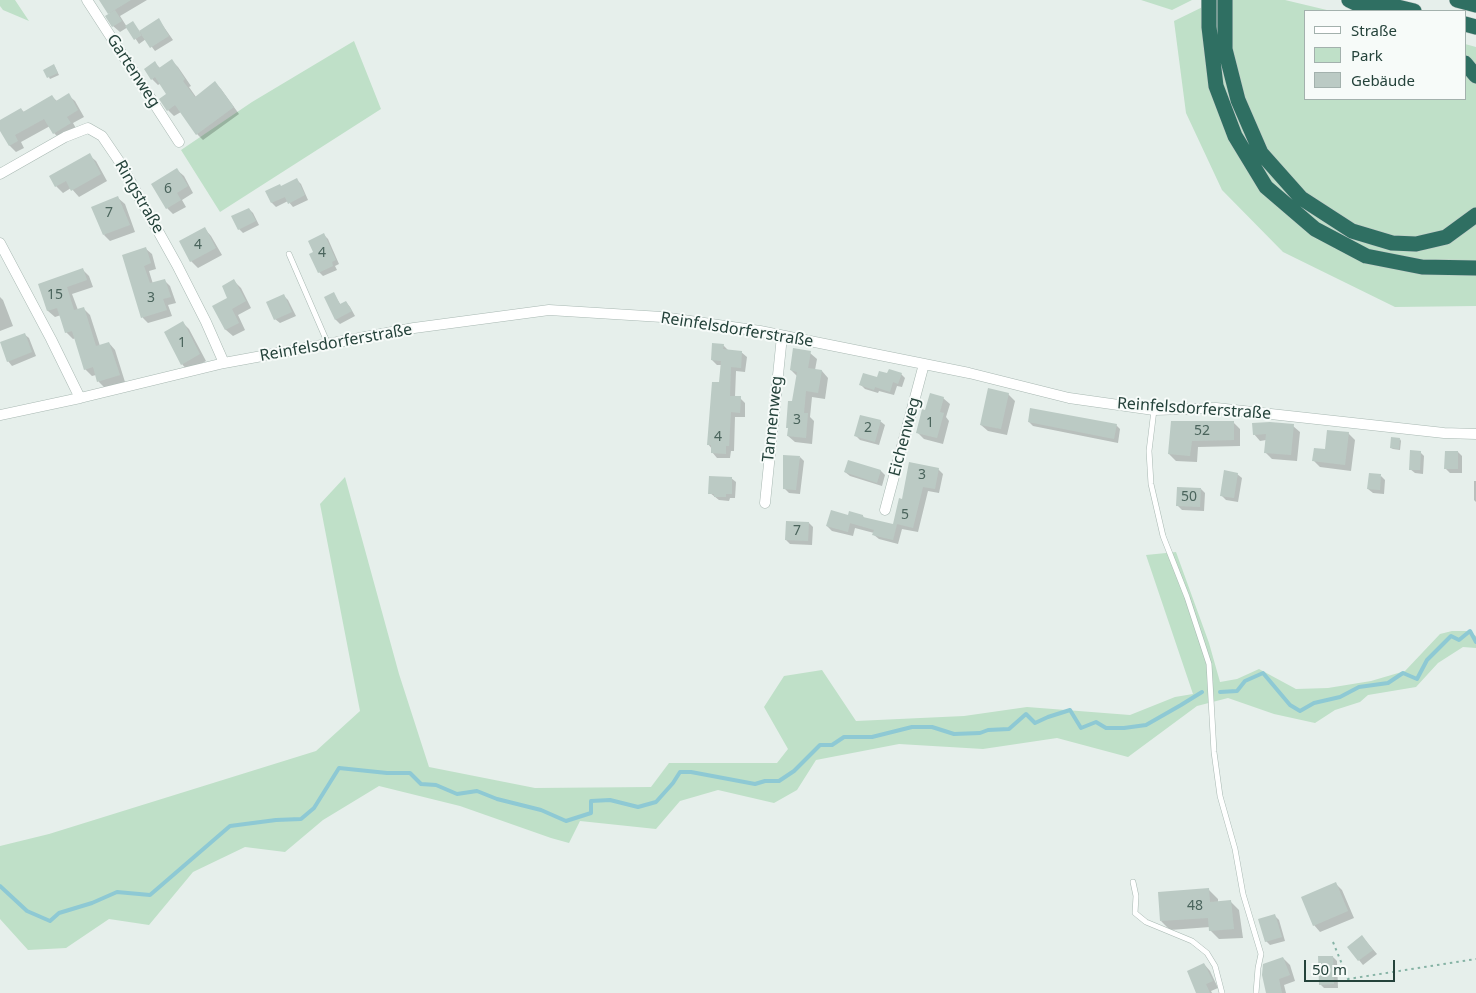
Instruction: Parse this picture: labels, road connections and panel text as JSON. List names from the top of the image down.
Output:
{
  "streets": {
    "street": [
      "Gartenweg",
      "Ringstraße",
      "Reinfelsdorferstraße",
      "Tannenweg",
      "Eichenweg"
    ]
  },
  "crossings": [
    ["Ringstraße", "Reinfelsdorferstraße"],
    ["Reinfelsdorferstraße", "Tannenweg"],
    ["Reinfelsdorferstraße", "Eichenweg"]
  ],
  "house_numbers": [
    "6",
    "7",
    "4",
    "4",
    "15",
    "3",
    "1",
    "3",
    "1",
    "2",
    "52",
    "4",
    "3",
    "50",
    "5",
    "7",
    "48"
  ],
  "legend": ["Straße", "Park", "Gebäude"],
  "scale_bar": "50 m"
}
